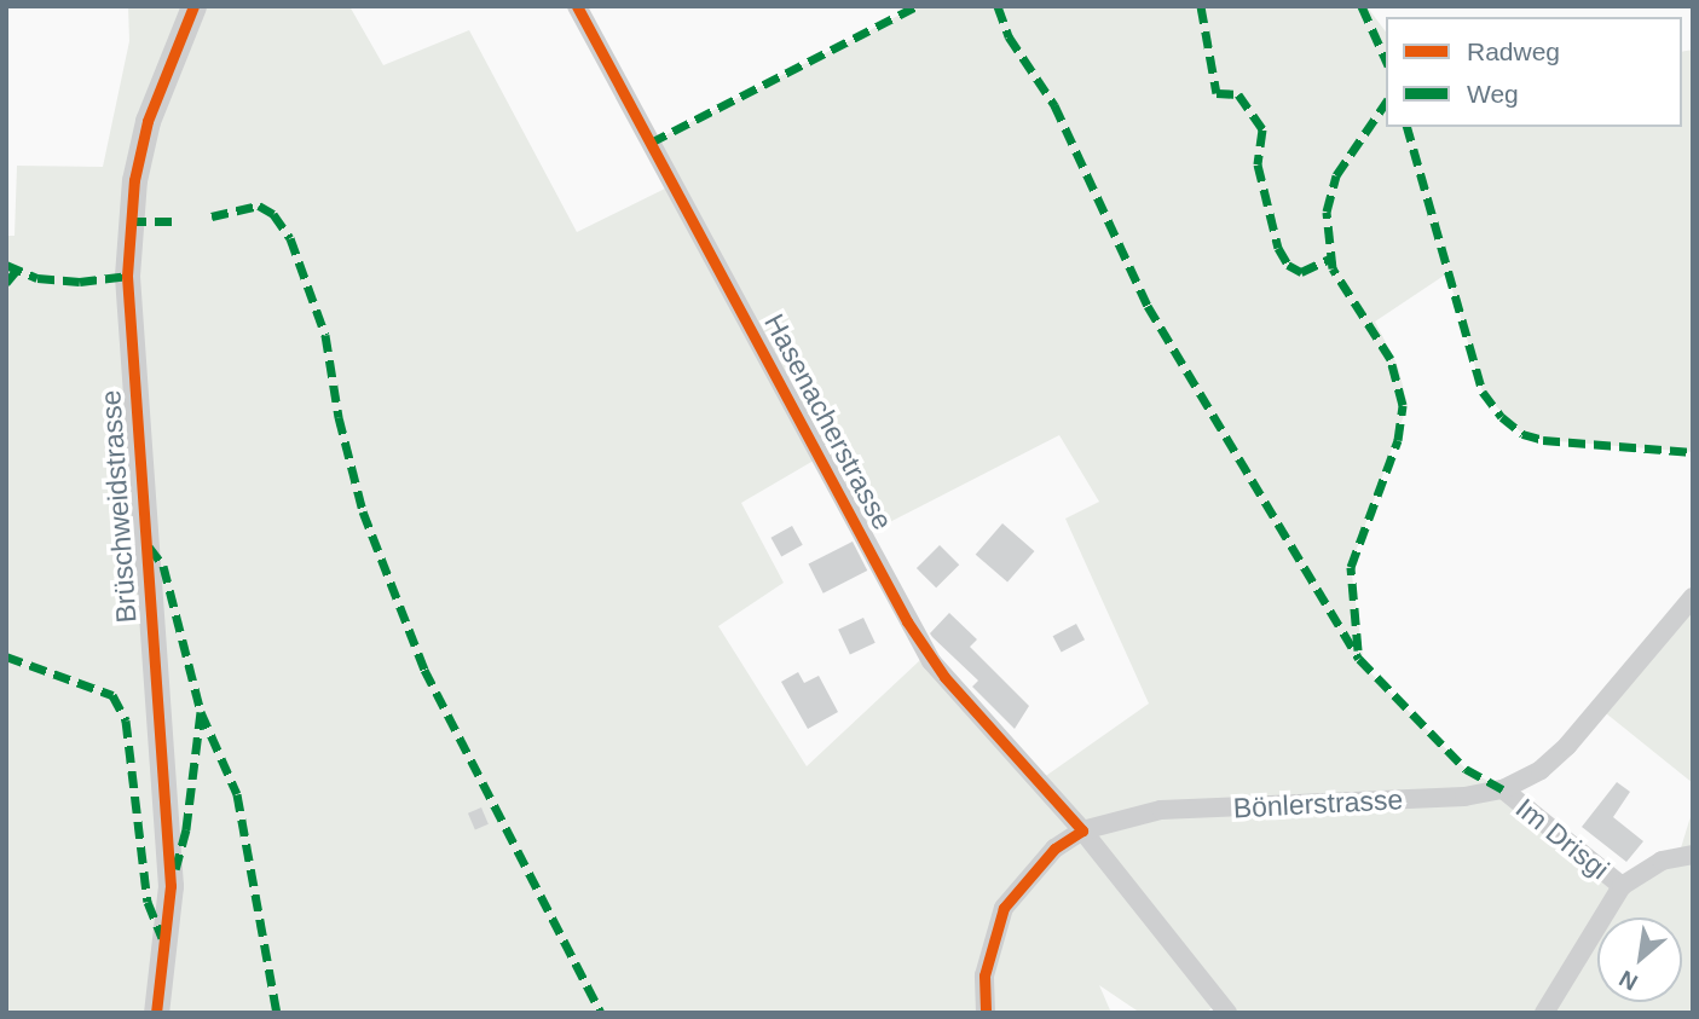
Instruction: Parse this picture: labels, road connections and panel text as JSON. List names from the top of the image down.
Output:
{
  "streets": {
    "street": [
      "Hasenacherstrasse",
      "Brüschweidstrasse",
      "Bönlerstrasse",
      "Im Drisgi"
    ]
  },
  "crossings": [
    ["Hasenacherstrasse", "Bönlerstrasse"],
    ["Bönlerstrasse", "Im Drisgi"]
  ],
  "legend": ["Radweg", "Weg"],
  "north": "bottom left"
}
